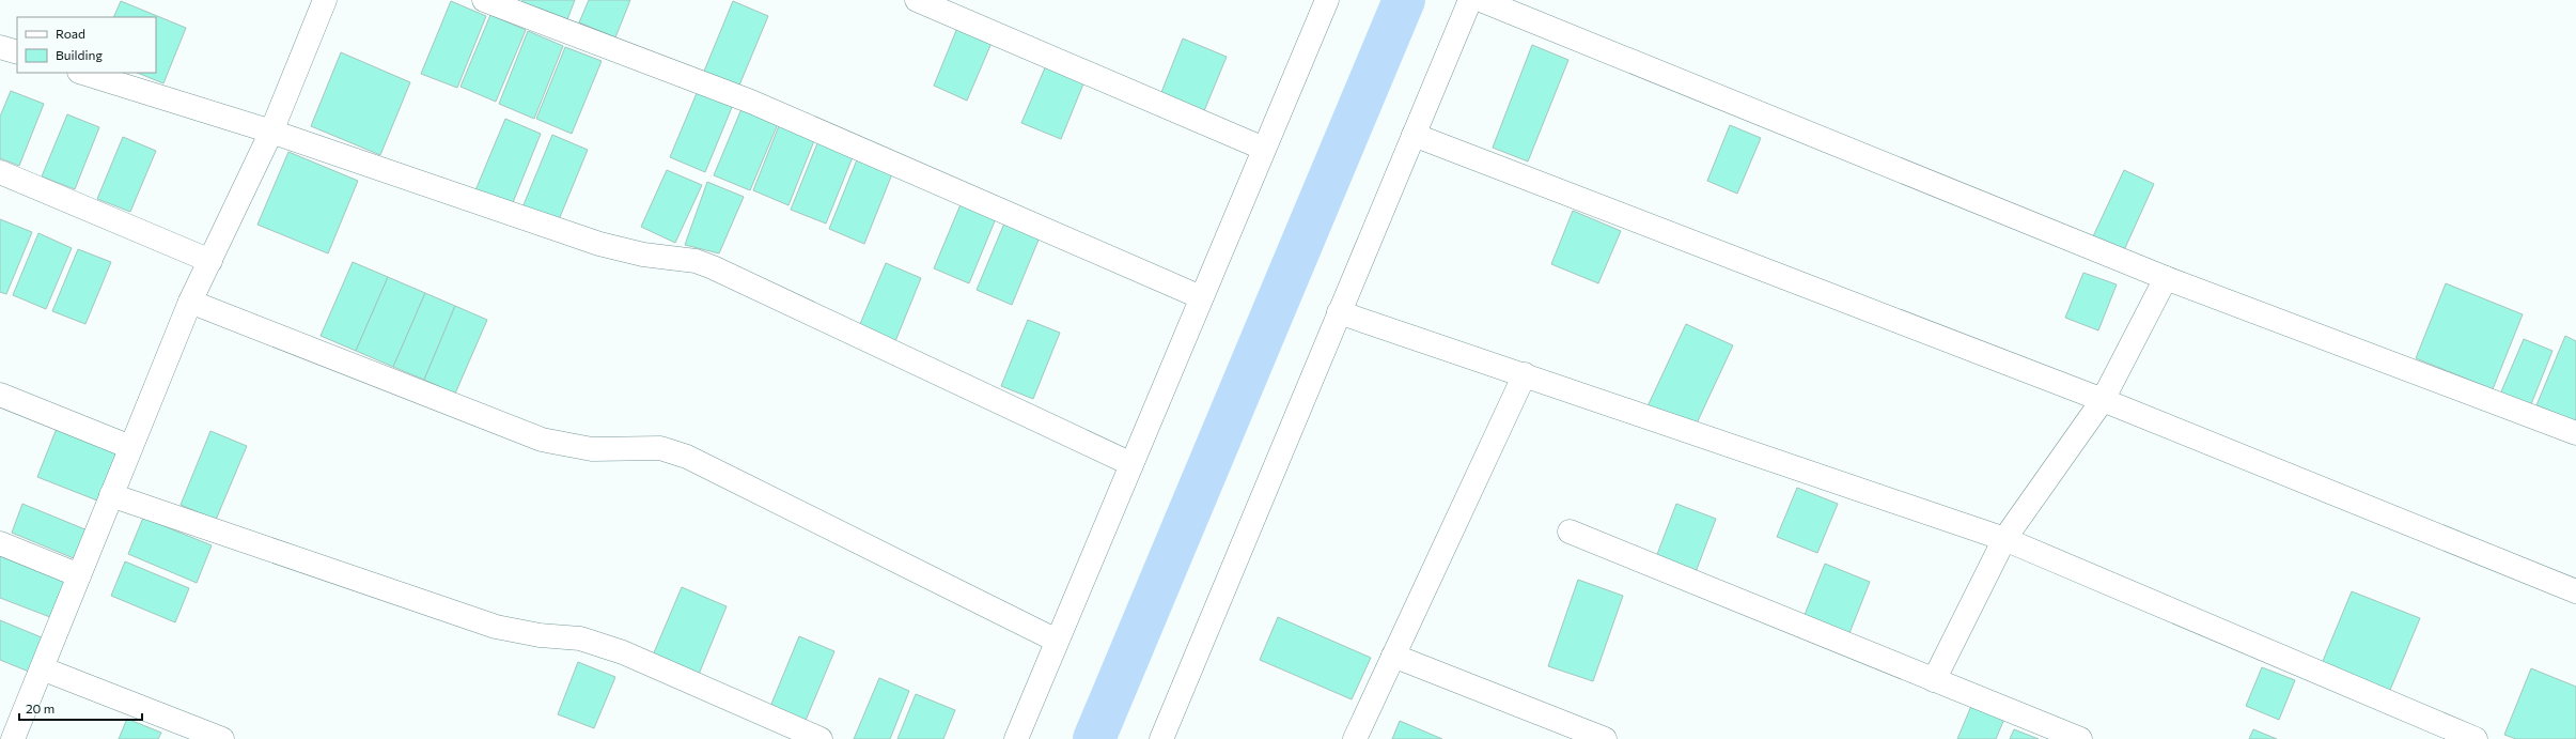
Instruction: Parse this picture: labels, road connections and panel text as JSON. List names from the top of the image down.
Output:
{
  "legend": ["Road", "Building"],
  "scale_bar": "20 m"
}
